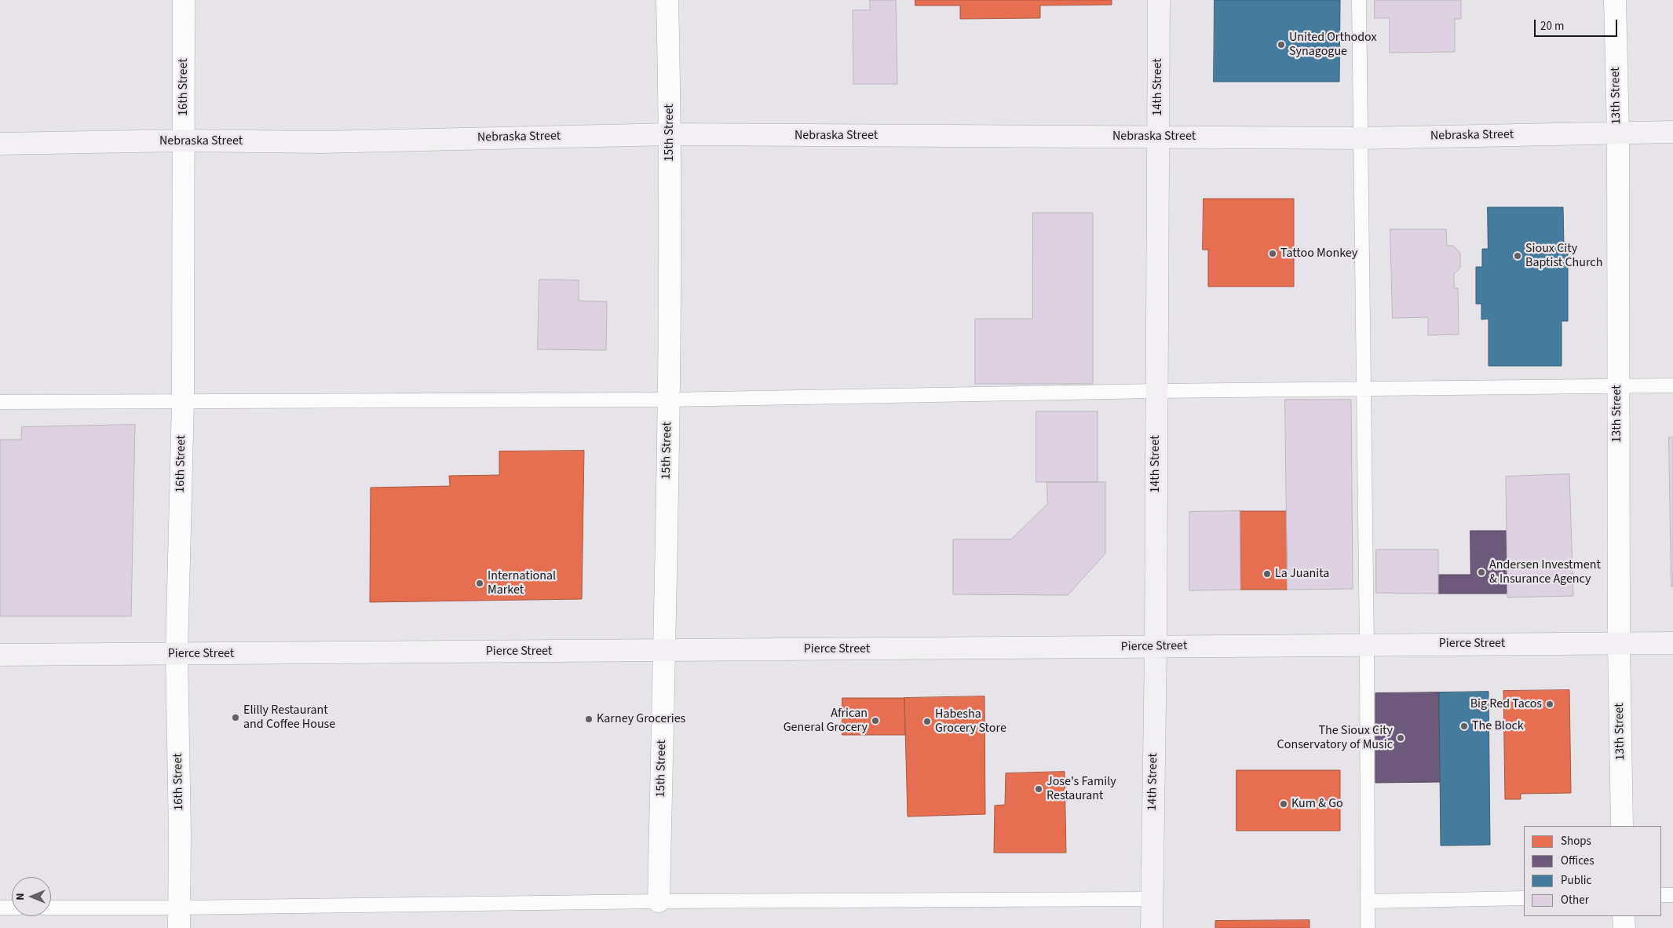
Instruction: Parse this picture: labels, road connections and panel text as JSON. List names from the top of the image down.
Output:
{
  "streets": {
    "main road": ["14th Street", "Nebraska Street", "Pierce Street"],
    "street": ["16th Street", "13th Street", "15th Street"]
  },
  "crossings": [
    ["16th Street", "Nebraska Street"],
    ["16th Street", "Pierce Street"],
    ["14th Street", "Nebraska Street"],
    ["14th Street", "Pierce Street"],
    ["13th Street", "Nebraska Street"],
    ["13th Street", "Pierce Street"],
    ["15th Street", "Nebraska Street"],
    ["15th Street", "Pierce Street"]
  ],
  "places": [
    "United Orthodox Synagogue",
    "Tattoo Monkey",
    "Sioux City Baptist Church",
    "Andersen Investment & Insurance Agency",
    "La Juanita",
    "International Market",
    "Big Red Tacos",
    "Elilly Restaurant and Coffee House",
    "Karney Groceries",
    "African General Grocery",
    "Habesha Grocery Store",
    "The Block",
    "The Sioux City Conservatory of Music",
    "Jose's Family Restaurant",
    "Kum & Go"
  ],
  "legend": [
    "Shops",
    "Offices",
    "Public",
    "Other"
  ],
  "scale_bar": "20 m",
  "north": "left"
}
